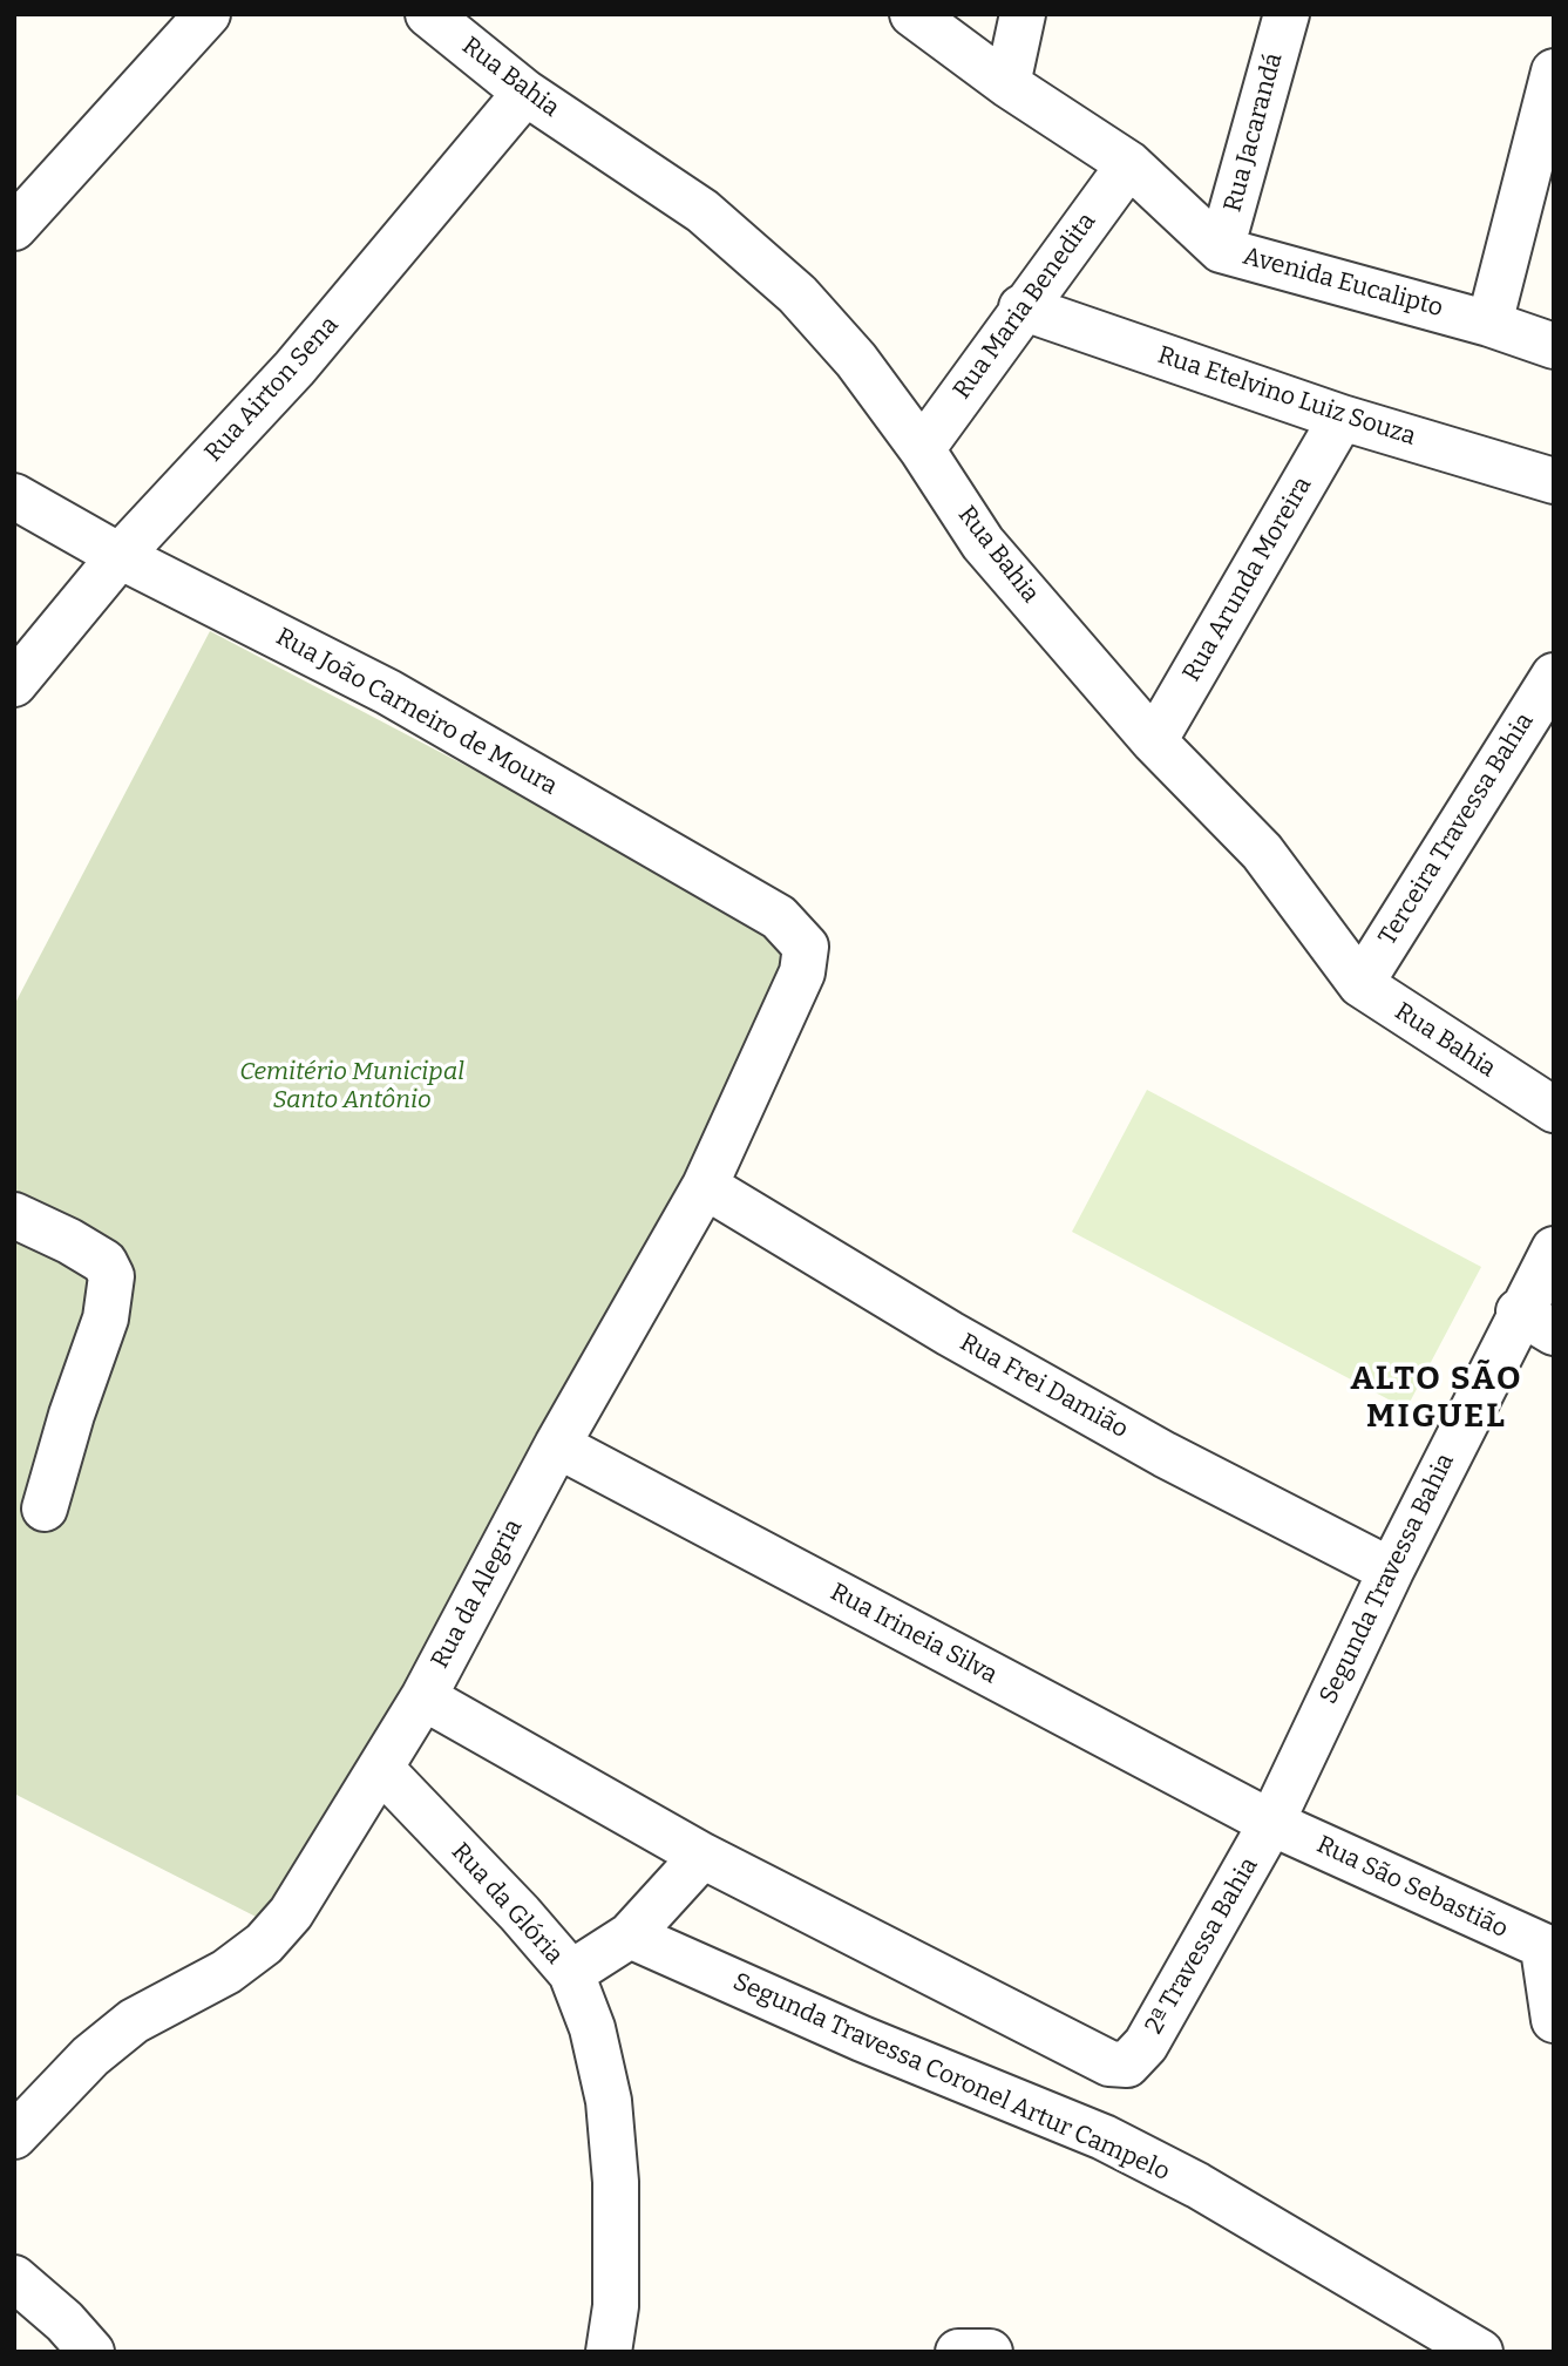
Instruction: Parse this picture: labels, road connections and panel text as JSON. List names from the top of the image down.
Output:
{
  "streets": {
    "street": [
      "Rua Bahia",
      "Rua Jacarandá",
      "Avenida Eucalipto",
      "Rua Maria Benedita",
      "Rua Airton Sena",
      "Rua Etelvino Luiz Souza",
      "Rua Arunda Moreira",
      "Rua João Carneiro de Moura",
      "Terceira Travessa Bahia",
      "Rua Frei Damião",
      "Segunda Travessa Bahia",
      "Rua da Alegria",
      "Rua Irineia Silva",
      "Rua São Sebastião",
      "Rua da Glória",
      "2ª Travessa Bahia",
      "Segunda Travessa Coronel Artur Campelo"
    ]
  },
  "crossings": [
    ["Rua Bahia", "Rua Maria Benedita"],
    ["Rua Bahia", "Rua Airton Sena"],
    ["Rua Bahia", "Rua Arunda Moreira"],
    ["Rua Bahia", "Terceira Travessa Bahia"],
    ["Rua Jacarandá", "Avenida Eucalipto"],
    ["Avenida Eucalipto", "Rua Maria Benedita"],
    ["Rua Maria Benedita", "Rua Etelvino Luiz Souza"],
    ["Rua Airton Sena", "Rua João Carneiro de Moura"],
    ["Rua Etelvino Luiz Souza", "Rua Arunda Moreira"],
    ["Rua João Carneiro de Moura", "Rua da Alegria"],
    ["Rua Frei Damião", "Segunda Travessa Bahia"],
    ["Rua Frei Damião", "Rua da Alegria"],
    ["Segunda Travessa Bahia", "Rua Irineia Silva"],
    ["Segunda Travessa Bahia", "Rua São Sebastião"],
    ["Segunda Travessa Bahia", "2ª Travessa Bahia"],
    ["Rua da Alegria", "Rua Irineia Silva"],
    ["Rua da Alegria", "Rua da Glória"],
    ["Rua Irineia Silva", "Rua São Sebastião"],
    ["Rua Irineia Silva", "2ª Travessa Bahia"],
    ["Rua São Sebastião", "2ª Travessa Bahia"]
  ],
  "districts": ["ALTO SÃO MIGUEL"],
  "parks": ["Cemitério Municipal Santo Antônio"]
}
